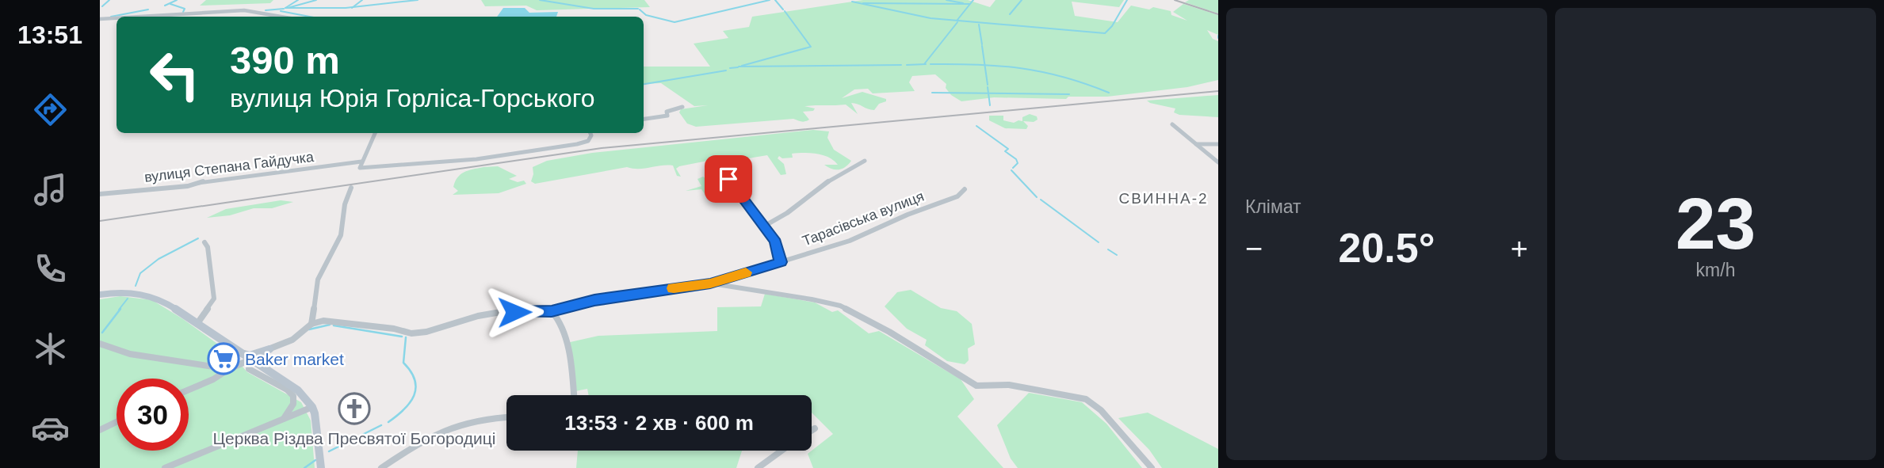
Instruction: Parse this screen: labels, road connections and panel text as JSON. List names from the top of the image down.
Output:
{
  "streets": {
    "street": ["вулиця Степана Гайдучка", "Тарасівська вулиця"]
  },
  "districts": ["СВИННА-2"],
  "places": {
    "supermarket": ["Baker market"],
    "church": ["Церква Різдва Пресвятої Богородиці"]
  },
  "page": {
    "tabs": "13:51",
    "tile": [
      "Клімат",
      ["23", "km/h"]
    ],
    "turn": ["390 m", "вулиця Юрія Горліса-Горського"],
    "heat": ["−", "20.5°", "+"],
    "limit": "30",
    "trip": "13:53 · 2 хв · 600 m"
  }
}
